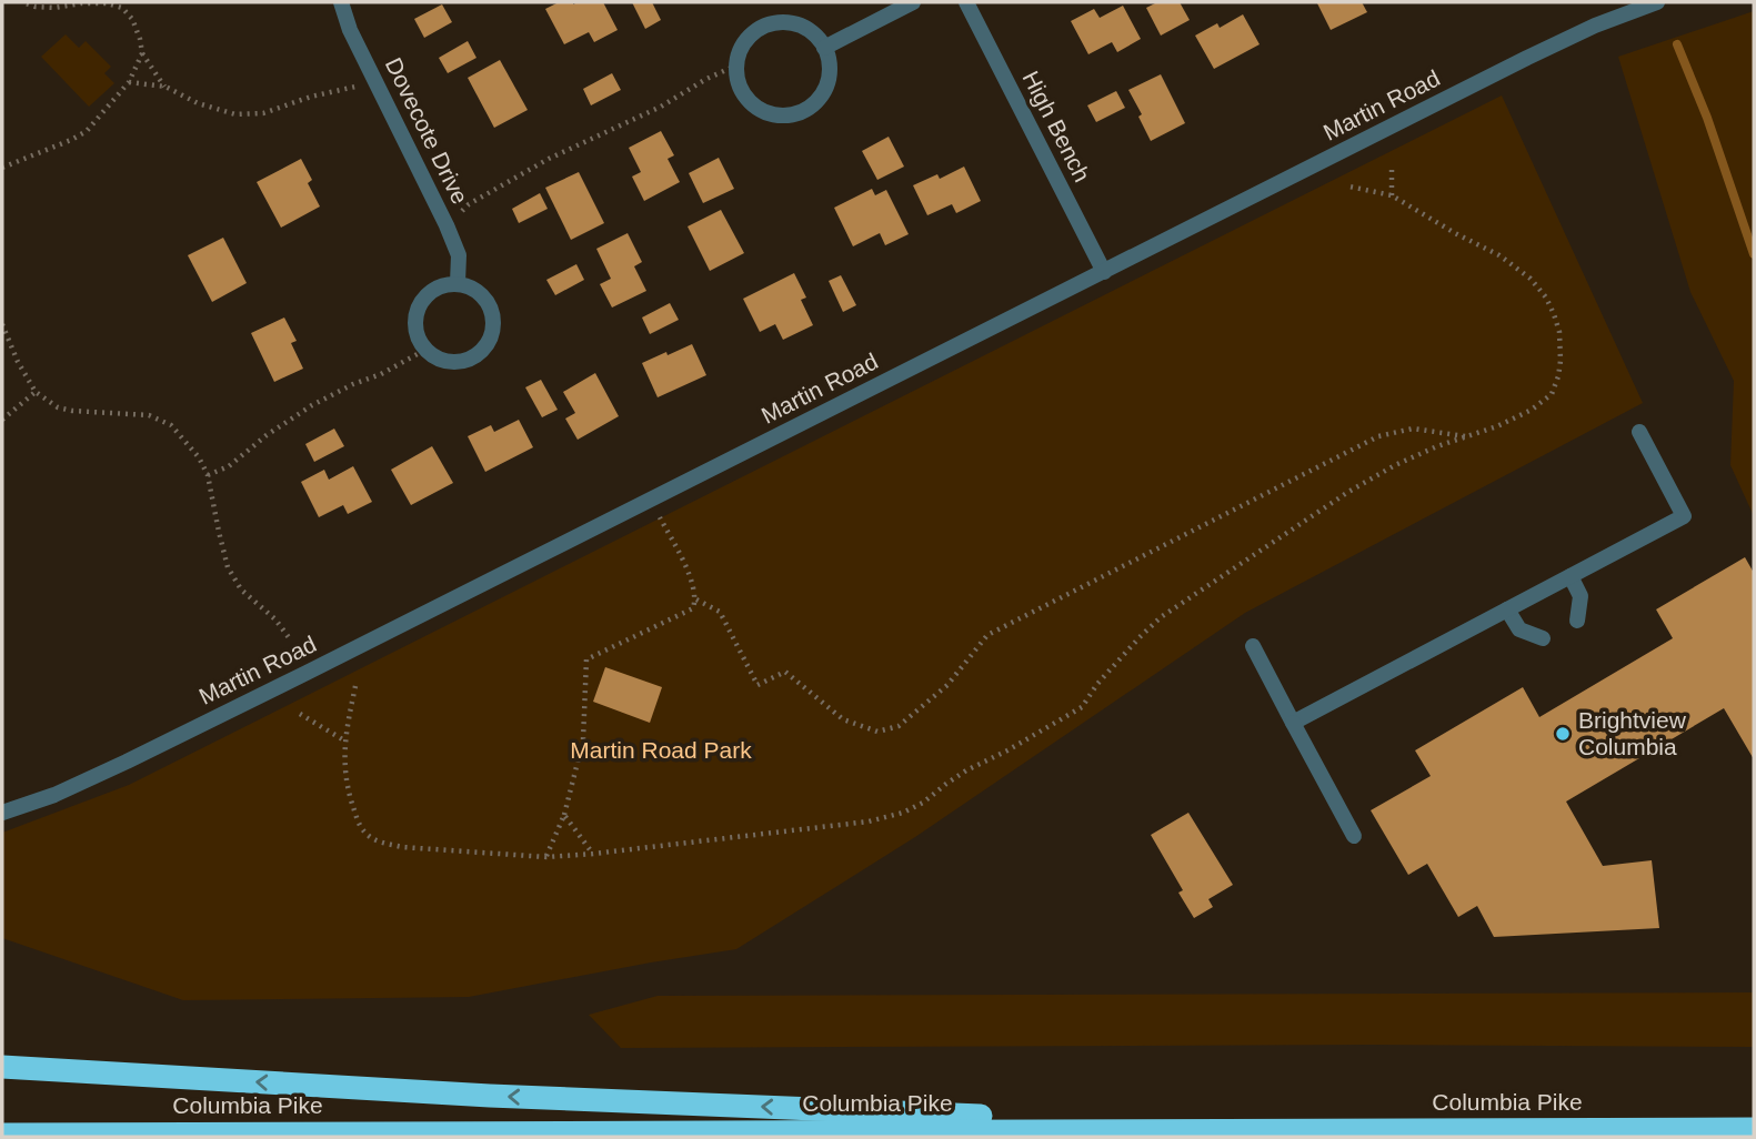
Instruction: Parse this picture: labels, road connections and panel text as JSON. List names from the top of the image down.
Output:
{
  "streets": {
    "highway": ["Columbia Pike"],
    "street": ["Martin Road", "High Bench", "Dovecote Drive"]
  },
  "crossings": [
    ["Martin Road", "High Bench"]
  ],
  "parks": ["Martin Road Park"],
  "places": ["Brightview Columbia"]
}
